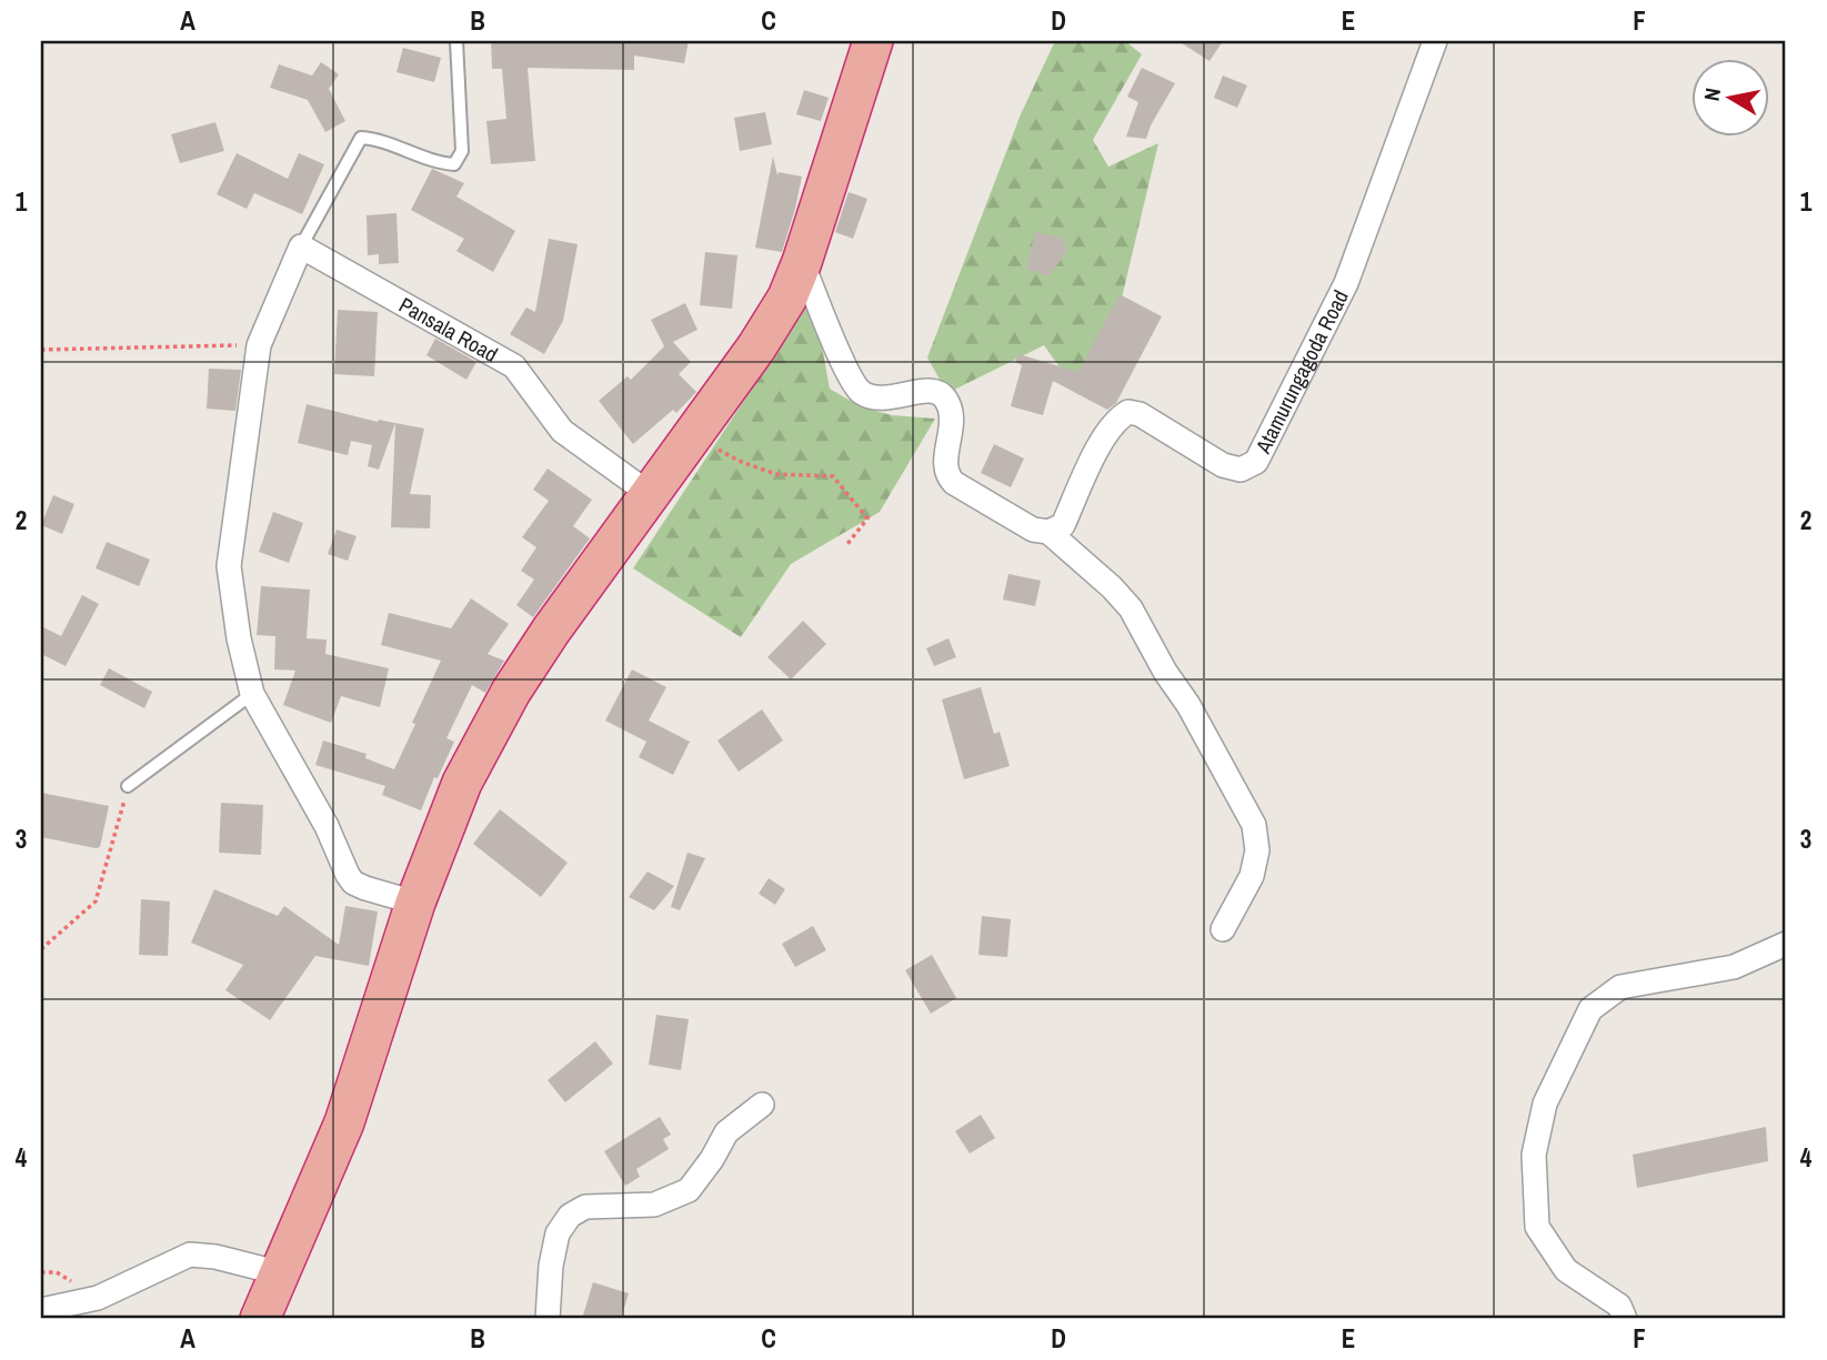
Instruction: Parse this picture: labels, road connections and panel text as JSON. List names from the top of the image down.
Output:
{
  "streets": {
    "street": ["Pansala Road", "Atamurungagoda Road"]
  },
  "north": "left",
  "grid": {
    "columns": [
      "A",
      "B",
      "C",
      "D",
      "E",
      "F"
    ],
    "rows": [
      "1",
      "2",
      "3",
      "4"
    ]
  }
}
